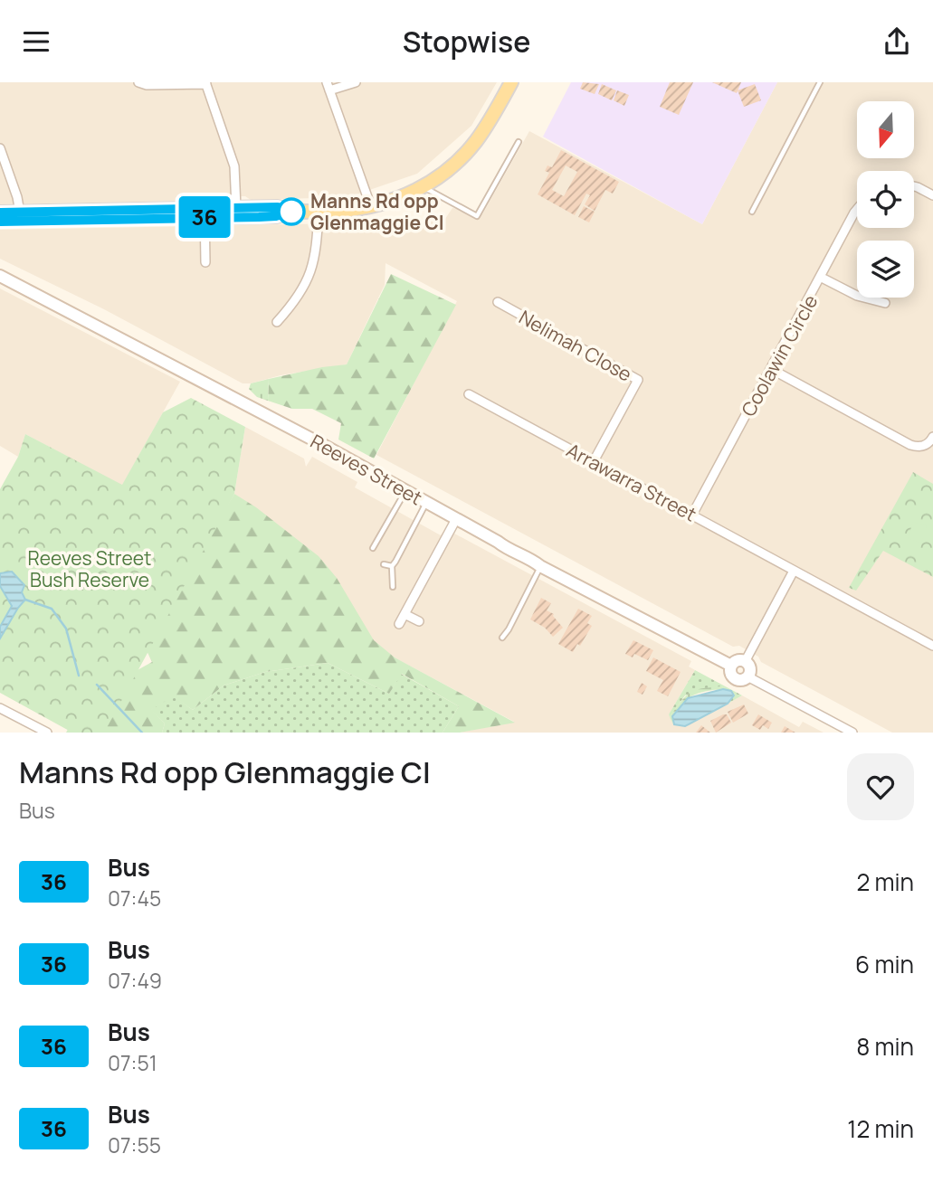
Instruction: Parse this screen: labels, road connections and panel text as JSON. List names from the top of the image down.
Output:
{
  "streets": {
    "street": [
      "Nelimah Close",
      "Coolawin Circle",
      "Reeves Street",
      "Arrawarra Street"
    ]
  },
  "crossings": [
    ["Nelimah Close", "Arrawarra Street"],
    ["Coolawin Circle", "Arrawarra Street"]
  ],
  "parks": ["Reeves Street Bush Reserve"],
  "places": ["Manns Rd opp Glenmaggie Cl"],
  "lines": ["bus line 36"],
  "north": "bottom",
  "page": {
    "header": "Stopwise",
    "on_map": "36",
    "heading": ["Manns Rd opp Glenmaggie Cl", "Bus"],
    "list": [
      {
        "mark": "36",
        "name": "Bus",
        "note": "07:45",
        "value": "2 min"
      },
      {
        "mark": "36",
        "name": "Bus",
        "note": "07:49",
        "value": "6 min"
      },
      {
        "mark": "36",
        "name": "Bus",
        "note": "07:51",
        "value": "8 min"
      },
      {
        "mark": "36",
        "name": "Bus",
        "note": "07:55",
        "value": "12 min"
      }
    ]
  }
}
